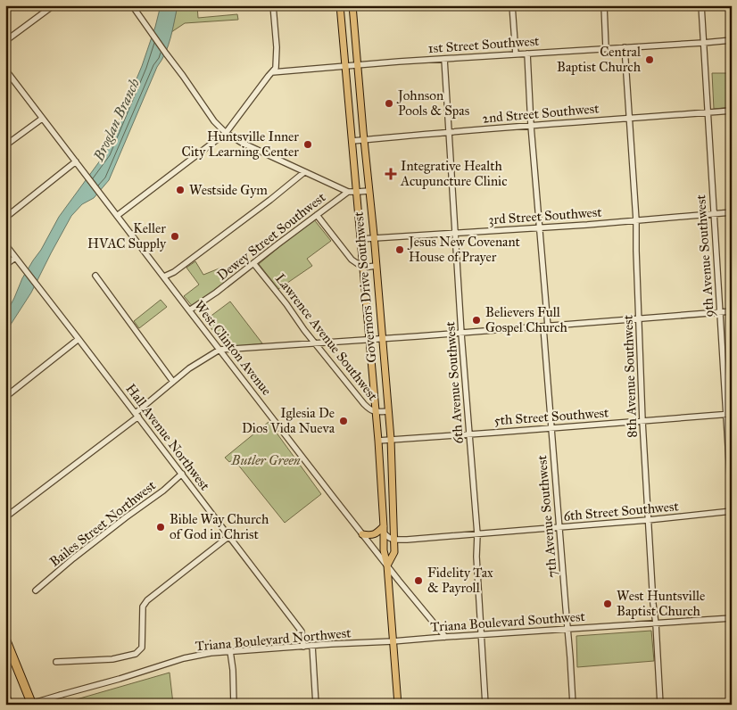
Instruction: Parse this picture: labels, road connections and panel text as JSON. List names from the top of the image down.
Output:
{
  "streets": {
    "main road": ["Governors Drive Southwest"],
    "street": [
      "1st Street Southwest",
      "2nd Street Southwest",
      "3rd Street Southwest",
      "Dewey Street Southwest",
      "9th Avenue Southwest",
      "Lawrence Avenue Southwest",
      "West Clinton Avenue",
      "8th Avenue Southwest",
      "6th Avenue Southwest",
      "5th Street Southwest",
      "Hall Avenue Northwest",
      "6th Street Southwest",
      "7th Avenue Southwest",
      "Bailes Street Northwest",
      "Triana Boulevard Southwest",
      "Triana Boulevard Northwest"
    ]
  },
  "crossings": [
    ["1st Street Southwest", "9th Avenue Southwest"],
    ["1st Street Southwest", "Governors Drive Southwest"],
    ["1st Street Southwest", "8th Avenue Southwest"],
    ["1st Street Southwest", "6th Avenue Southwest"],
    ["1st Street Southwest", "7th Avenue Southwest"],
    ["2nd Street Southwest", "9th Avenue Southwest"],
    ["2nd Street Southwest", "Governors Drive Southwest"],
    ["2nd Street Southwest", "8th Avenue Southwest"],
    ["2nd Street Southwest", "6th Avenue Southwest"],
    ["2nd Street Southwest", "7th Avenue Southwest"],
    ["3rd Street Southwest", "9th Avenue Southwest"],
    ["3rd Street Southwest", "Governors Drive Southwest"],
    ["3rd Street Southwest", "8th Avenue Southwest"],
    ["3rd Street Southwest", "6th Avenue Southwest"],
    ["3rd Street Southwest", "7th Avenue Southwest"],
    ["Dewey Street Southwest", "Lawrence Avenue Southwest"],
    ["Dewey Street Southwest", "West Clinton Avenue"],
    ["9th Avenue Southwest", "5th Street Southwest"],
    ["Governors Drive Southwest", "Lawrence Avenue Southwest"],
    ["Governors Drive Southwest", "West Clinton Avenue"],
    ["Governors Drive Southwest", "5th Street Southwest"],
    ["Governors Drive Southwest", "6th Street Southwest"],
    ["Governors Drive Southwest", "Triana Boulevard Southwest"],
    ["Governors Drive Southwest", "Triana Boulevard Northwest"],
    ["West Clinton Avenue", "Triana Boulevard Southwest"],
    ["8th Avenue Southwest", "5th Street Southwest"],
    ["8th Avenue Southwest", "6th Street Southwest"],
    ["8th Avenue Southwest", "Triana Boulevard Southwest"],
    ["6th Avenue Southwest", "5th Street Southwest"],
    ["6th Avenue Southwest", "6th Street Southwest"],
    ["6th Avenue Southwest", "Triana Boulevard Southwest"],
    ["5th Street Southwest", "7th Avenue Southwest"],
    ["Hall Avenue Northwest", "Bailes Street Northwest"],
    ["Hall Avenue Northwest", "Triana Boulevard Northwest"],
    ["6th Street Southwest", "7th Avenue Southwest"],
    ["7th Avenue Southwest", "Triana Boulevard Southwest"],
    ["Triana Boulevard Southwest", "Triana Boulevard Northwest"]
  ],
  "water": ["Broglan Branch"],
  "parks": ["Butler Green"],
  "places": {
    "other": [
      "Central Baptist Church",
      "Johnson Pools & Spas",
      "Huntsville Inner City Learning Center",
      "Westside Gym",
      "Keller HVAC Supply",
      "Jesus New Covenant House of Prayer",
      "Believers Full Gospel Church",
      "Iglesia De Dios Vida Nueva",
      "Bible Way Church of God in Christ",
      "Fidelity Tax & Payroll",
      "West Huntsville Baptist Church"
    ],
    "health": ["Integrative Health Acupuncture Clinic"]
  }
}
